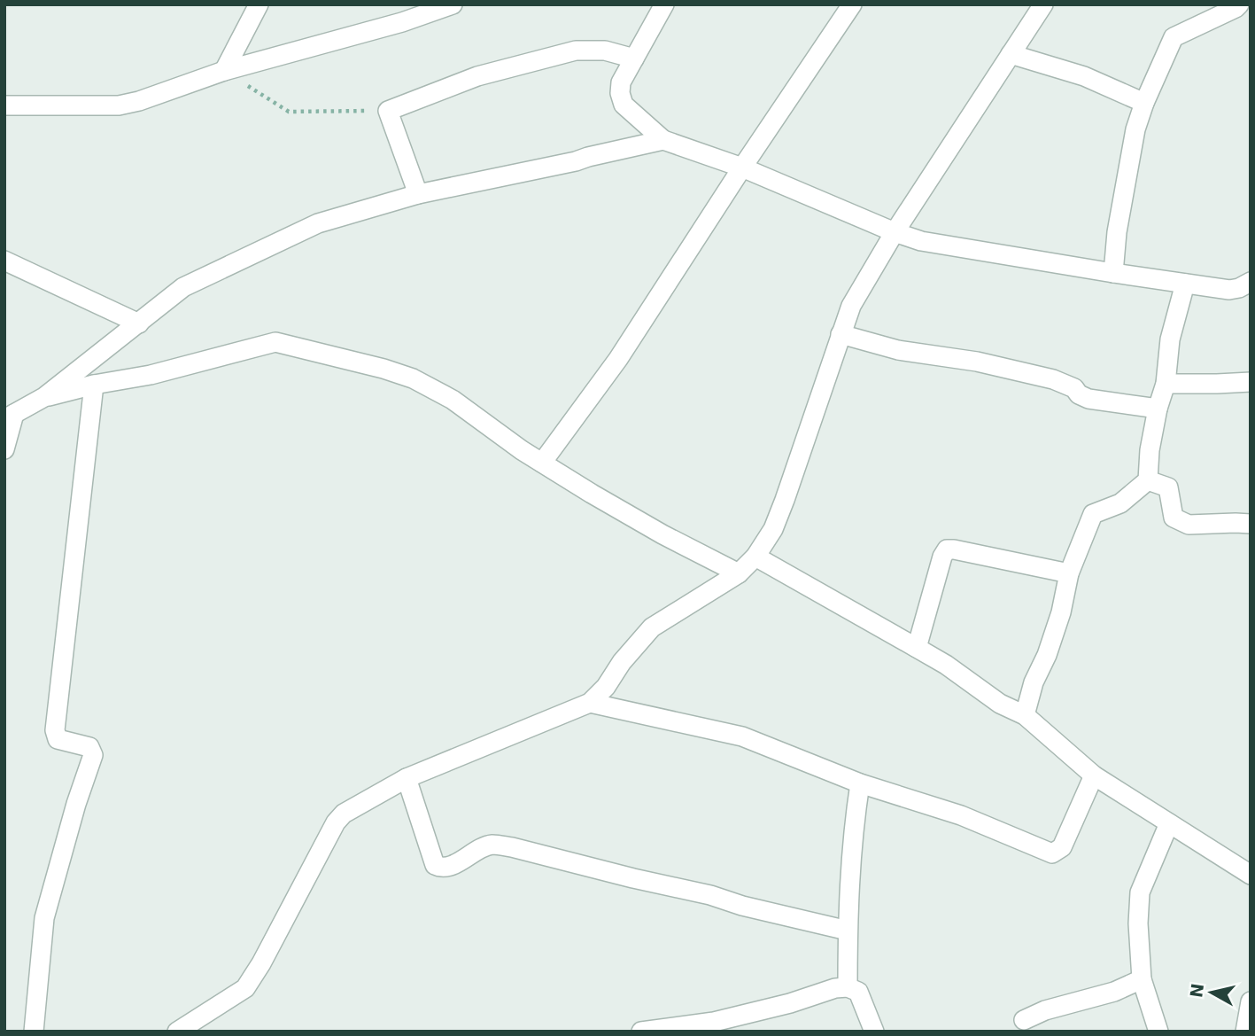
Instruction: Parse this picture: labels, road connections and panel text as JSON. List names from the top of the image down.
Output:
{
  "north": "left"
}
